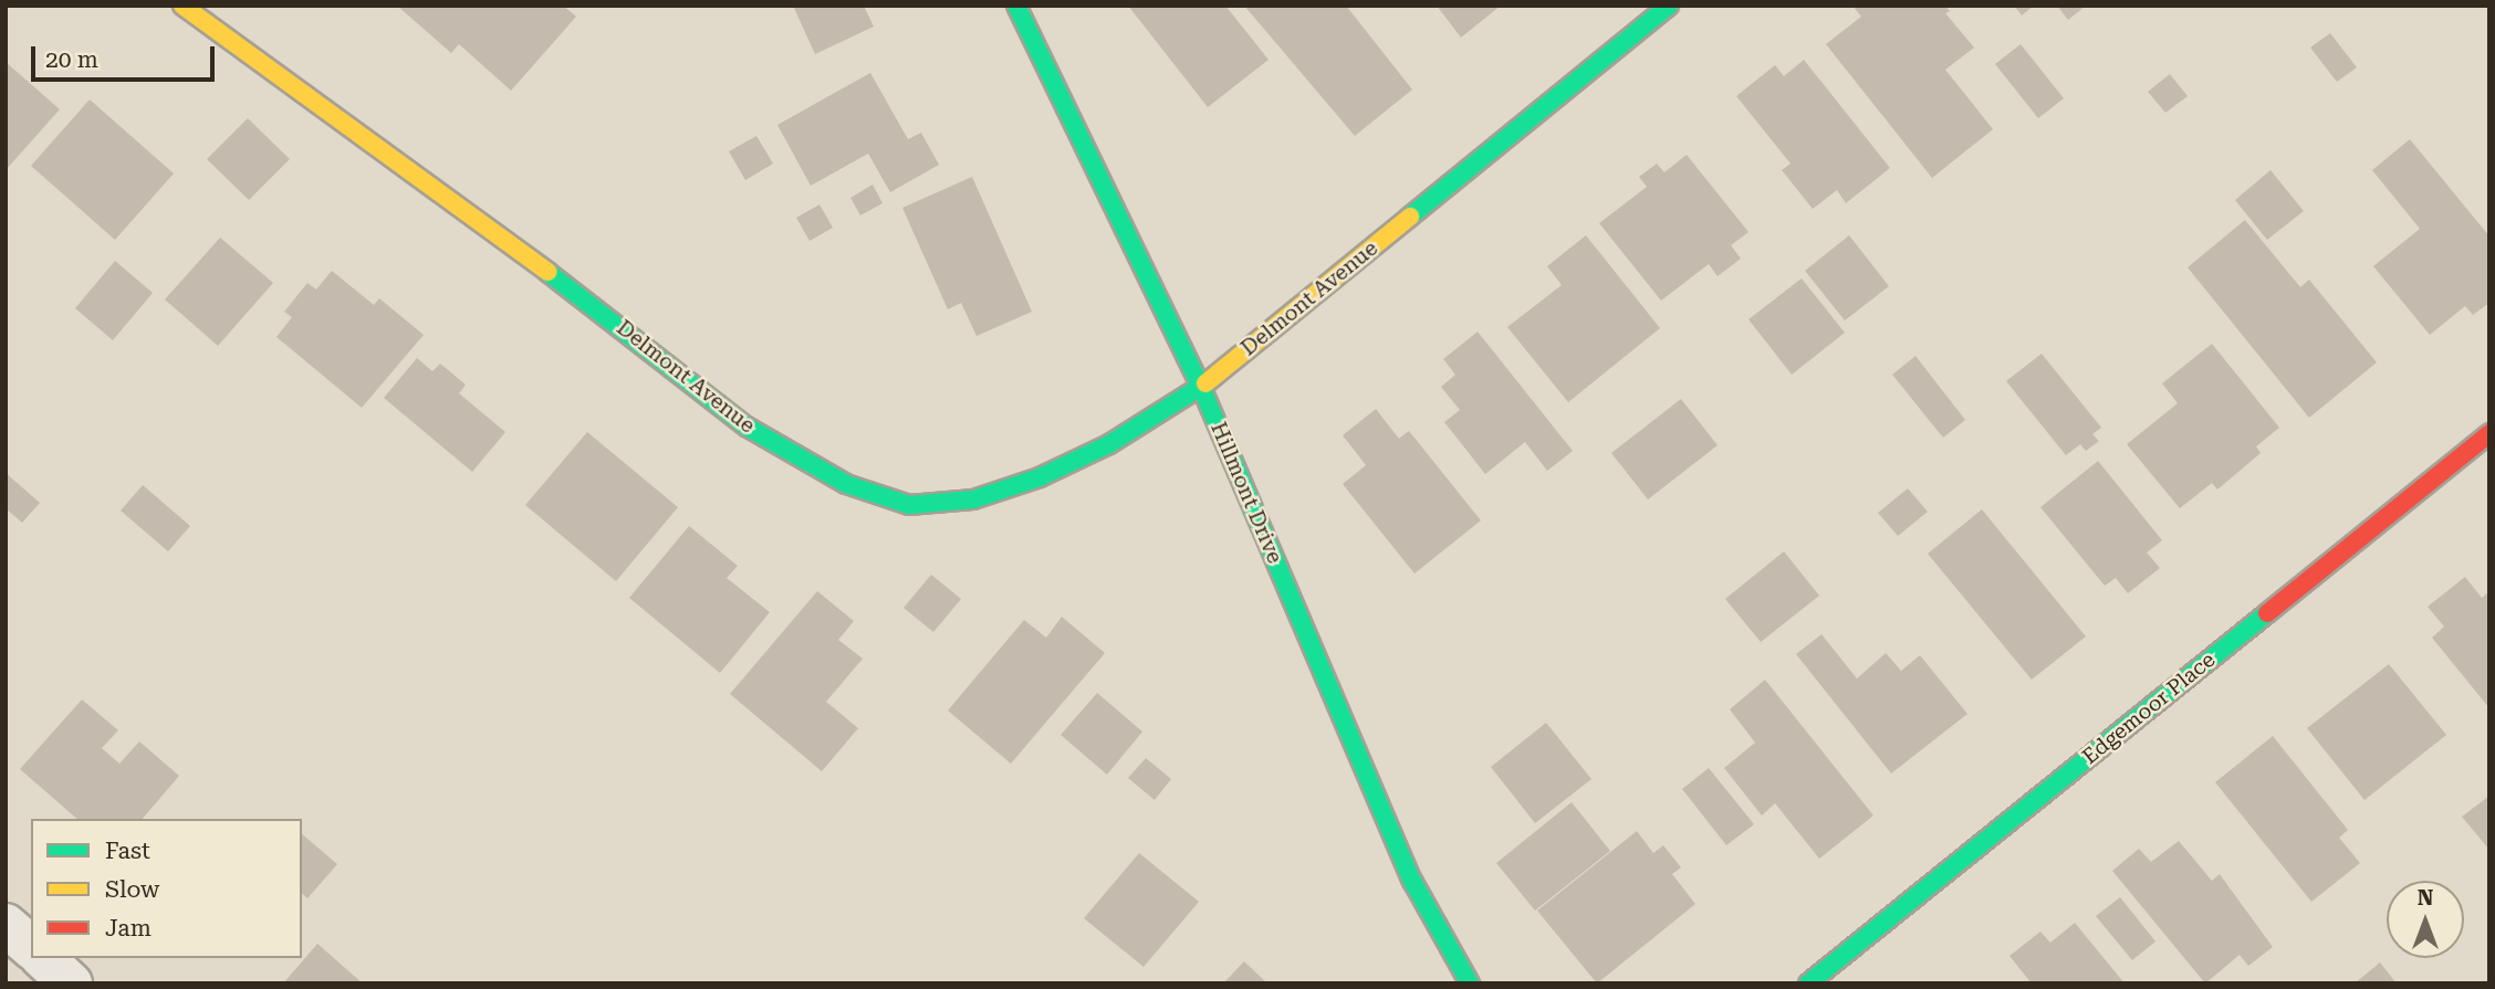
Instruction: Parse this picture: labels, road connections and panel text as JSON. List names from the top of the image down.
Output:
{
  "streets": {
    "street": ["Delmont Avenue", "Hillmont Drive", "Edgemoor Place"]
  },
  "crossings": [
    ["Delmont Avenue", "Hillmont Drive"]
  ],
  "legend": ["Fast", "Slow", "Jam"],
  "scale_bar": "20 m",
  "north": "top"
}
